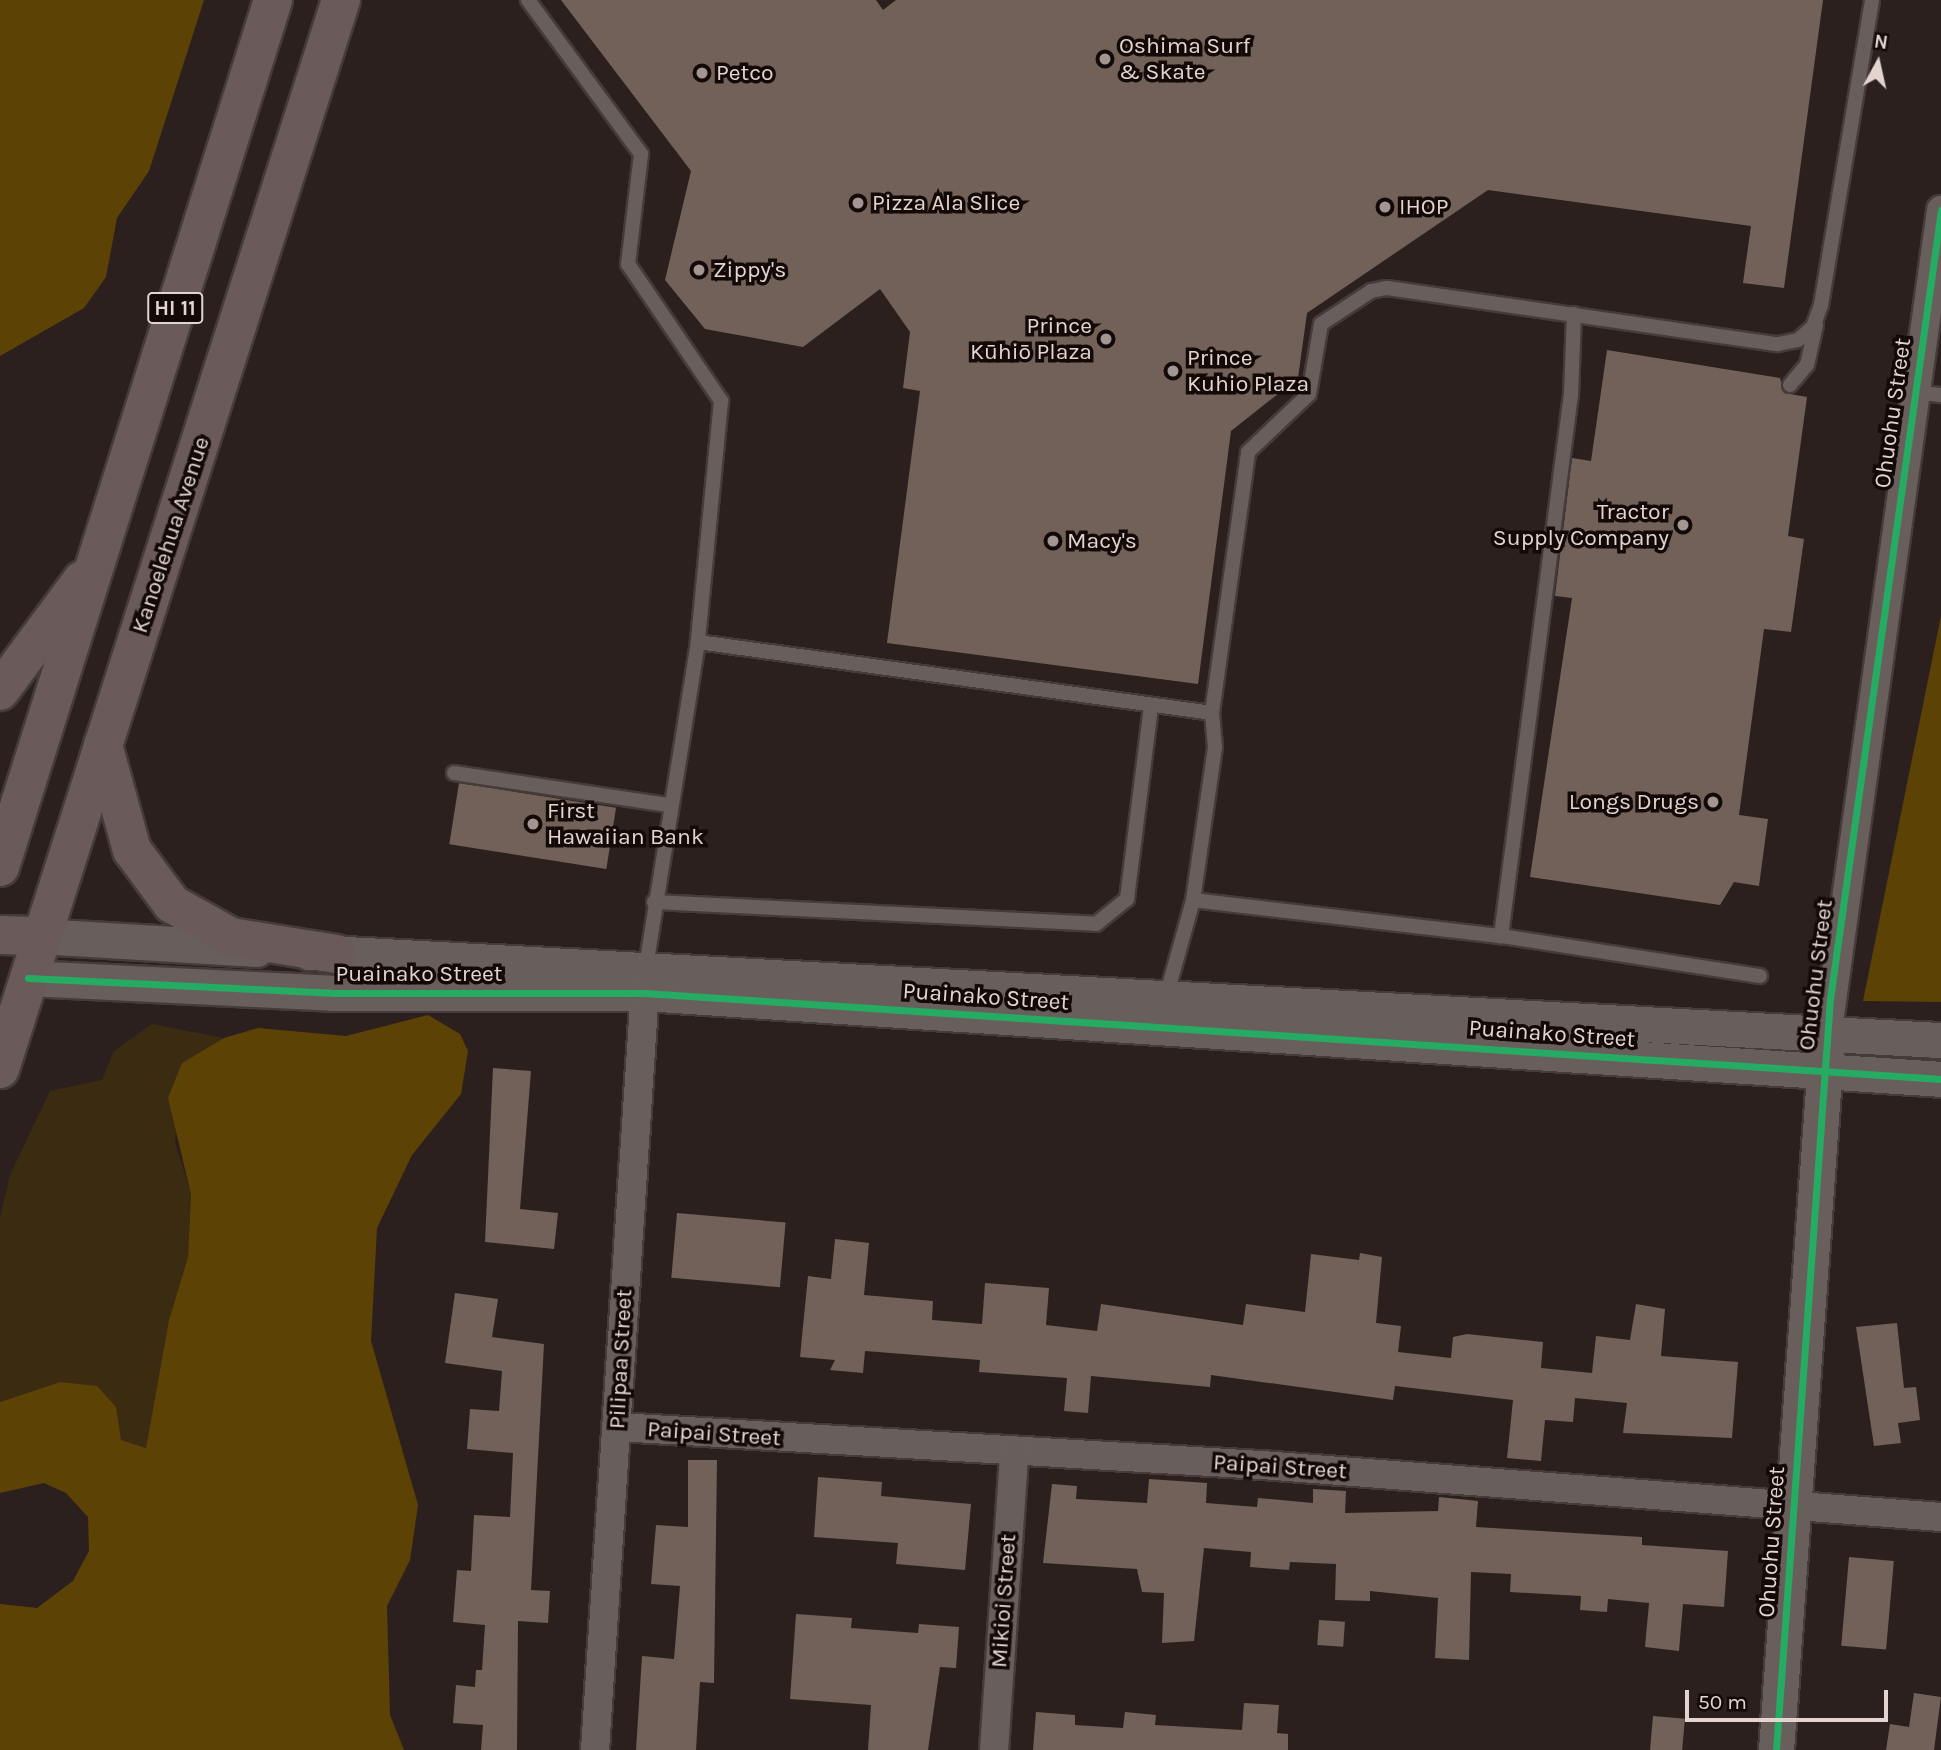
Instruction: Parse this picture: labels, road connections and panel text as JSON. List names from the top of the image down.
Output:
{
  "streets": {
    "highway": ["HI 11", "Kanoelehua Avenue", "Puainako Street"],
    "street": [
      "Ohuohu Street",
      "Pilipaa Street",
      "Paipai Street",
      "Mikioi Street"
    ]
  },
  "crossings": [
    ["Ohuohu Street", "Puainako Street"],
    ["Ohuohu Street", "Paipai Street"],
    ["Kanoelehua Avenue", "Puainako Street"],
    ["Puainako Street", "Pilipaa Street"],
    ["Pilipaa Street", "Paipai Street"],
    ["Paipai Street", "Mikioi Street"]
  ],
  "places": [
    "Oshima Surf & Skate",
    "Petco",
    "Pizza Ala Slice",
    "IHOP",
    "Zippy's",
    "Prince Kūhiō Plaza",
    "Prince Kuhio Plaza",
    "Tractor Supply Company",
    "Macy's",
    "Longs Drugs",
    "First Hawaiian Bank"
  ],
  "scale_bar": "50 m",
  "north": "top"
}
